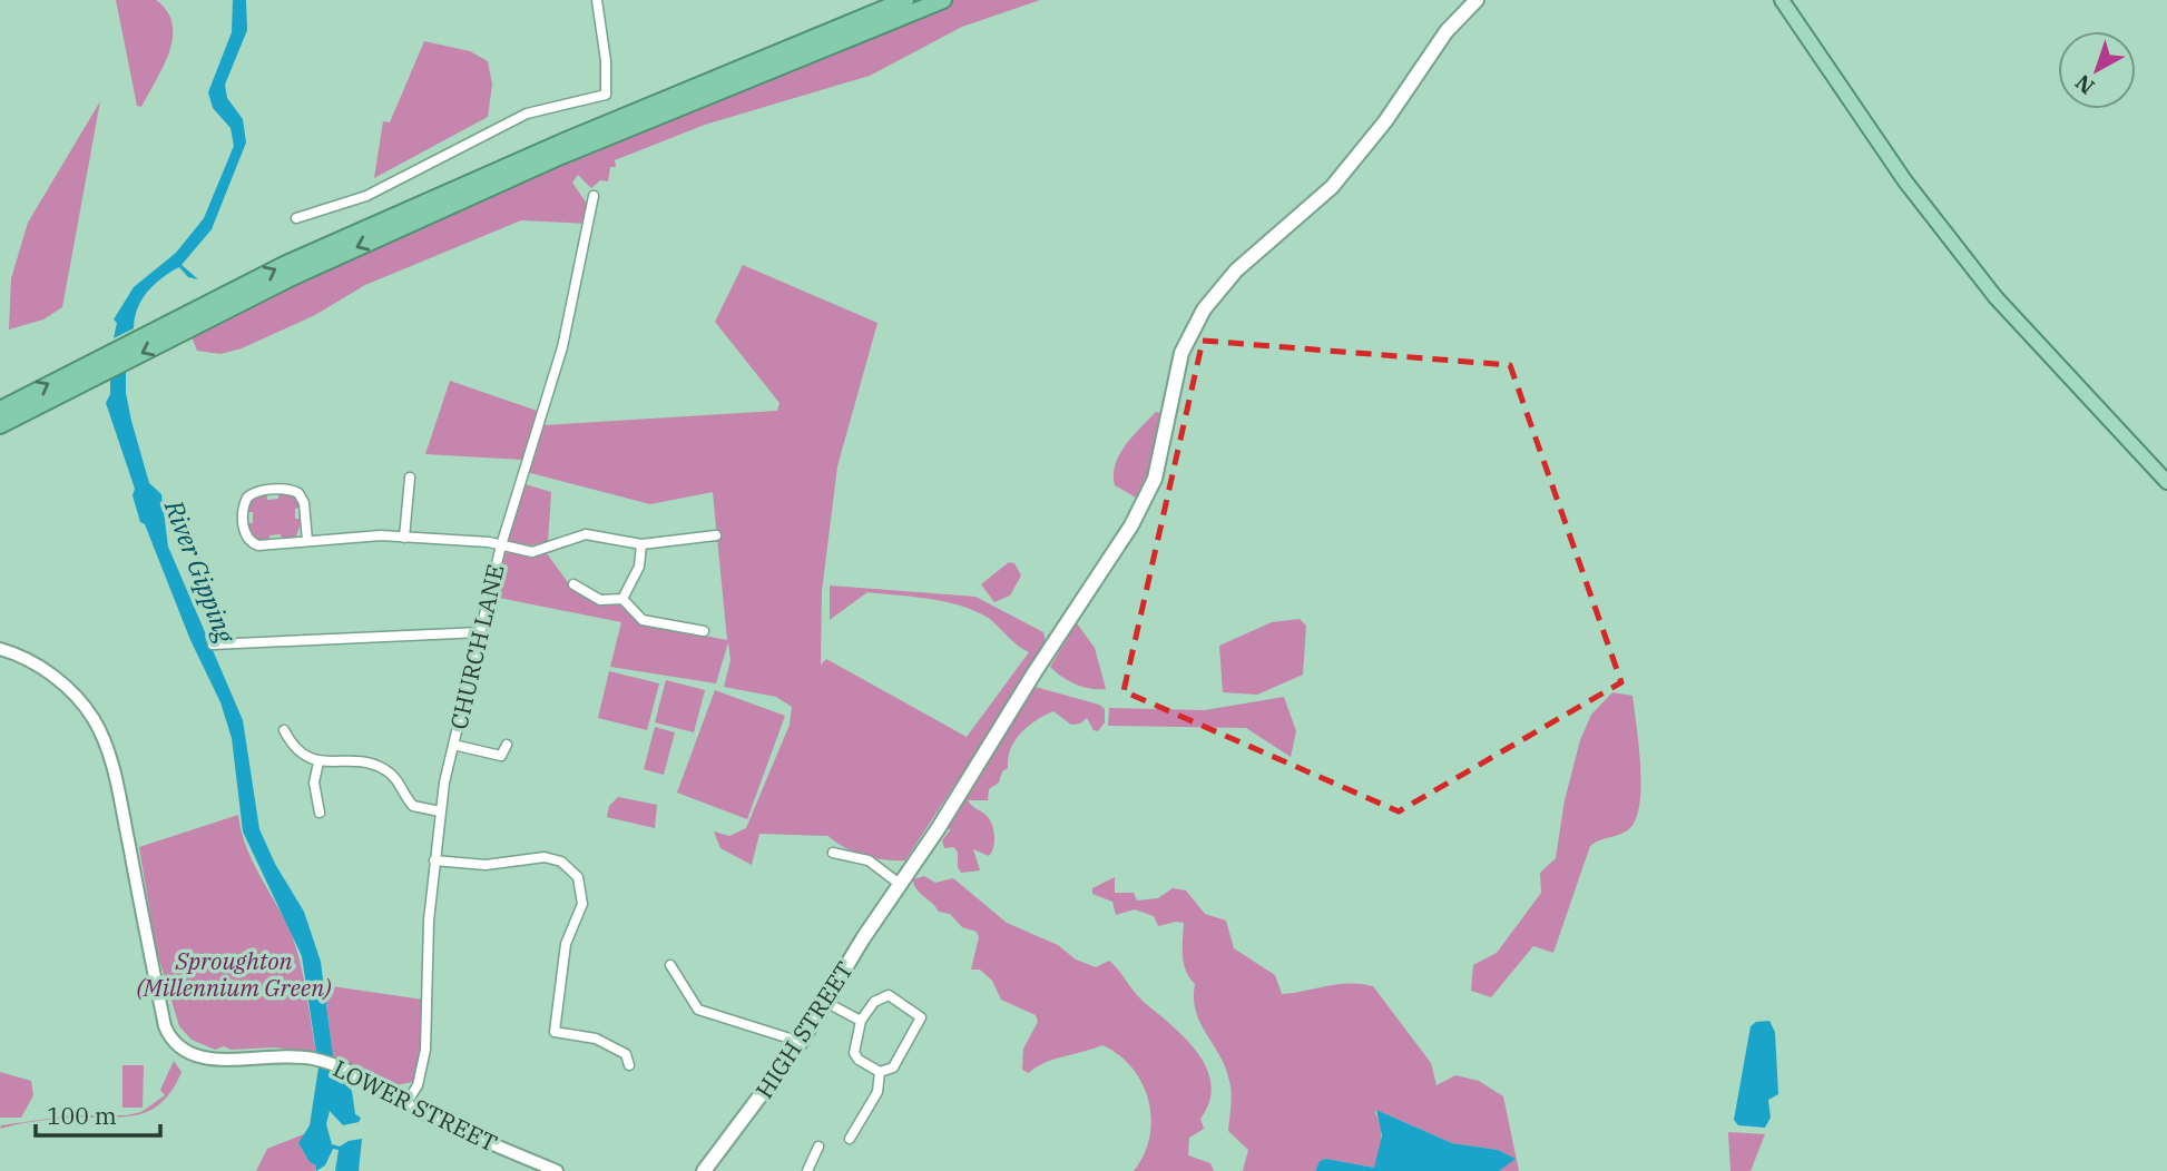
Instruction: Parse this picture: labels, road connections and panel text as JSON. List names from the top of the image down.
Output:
{
  "streets": {
    "main road": ["HIGH STREET"],
    "street": ["CHURCH LANE", "LOWER STREET"]
  },
  "crossings": [
    ["CHURCH LANE", "LOWER STREET"]
  ],
  "water": ["River Gipping"],
  "parks": ["Sproughton (Millennium Green)"],
  "scale_bar": "100 m",
  "north": "bottom left"
}
